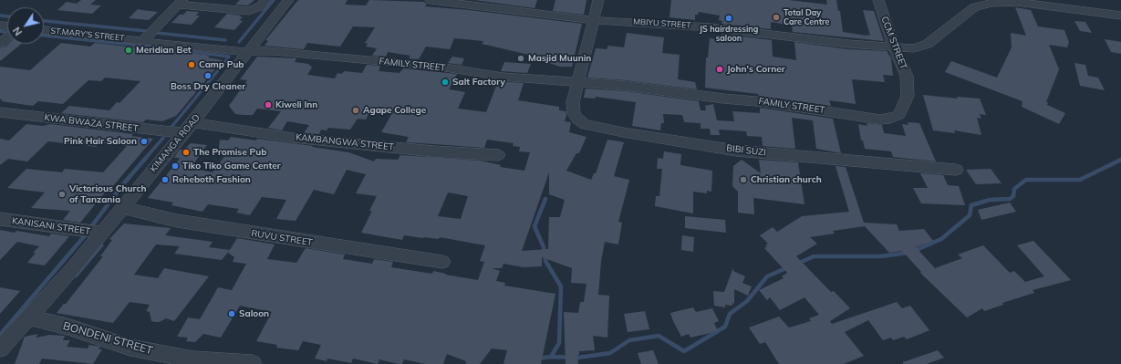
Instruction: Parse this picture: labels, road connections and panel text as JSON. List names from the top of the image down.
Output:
{
  "streets": {
    "street": [
      "MBIYU STREET",
      "ST.MARY'S STREET",
      "CCM STREET",
      "FAMILY STREET",
      "KWA BWAZA STREET",
      "KAMBANGWA STREET",
      "KIMANGA ROAD",
      "BIBI SUZI",
      "KANISANI STREET",
      "RUVU STREET",
      "BONDENI STREET"
    ]
  },
  "crossings": [
    ["MBIYU STREET", "CCM STREET"],
    ["ST.MARY'S STREET", "FAMILY STREET"],
    ["ST.MARY'S STREET", "KIMANGA ROAD"],
    ["CCM STREET", "FAMILY STREET"],
    ["FAMILY STREET", "KIMANGA ROAD"],
    ["FAMILY STREET", "BIBI SUZI"],
    ["KWA BWAZA STREET", "KIMANGA ROAD"],
    ["KAMBANGWA STREET", "KIMANGA ROAD"],
    ["KIMANGA ROAD", "KANISANI STREET"],
    ["KIMANGA ROAD", "RUVU STREET"],
    ["KIMANGA ROAD", "BONDENI STREET"]
  ],
  "places": [
    "Total Day Care Centre",
    "JS hairdressing saloon",
    "Meridian Bet",
    "Masjid Muunin",
    "Camp Pub",
    "John's Corner",
    "Boss Dry Cleaner",
    "Salt Factory",
    "Kiweli Inn",
    "Agape College",
    "Pink Hair Saloon",
    "The Promise Pub",
    "Tiko Tiko Game Center",
    "Reheboth Fashion",
    "Christian church",
    "Victorious Church of Tanzania",
    "Saloon"
  ],
  "north": "bottom left"
}
